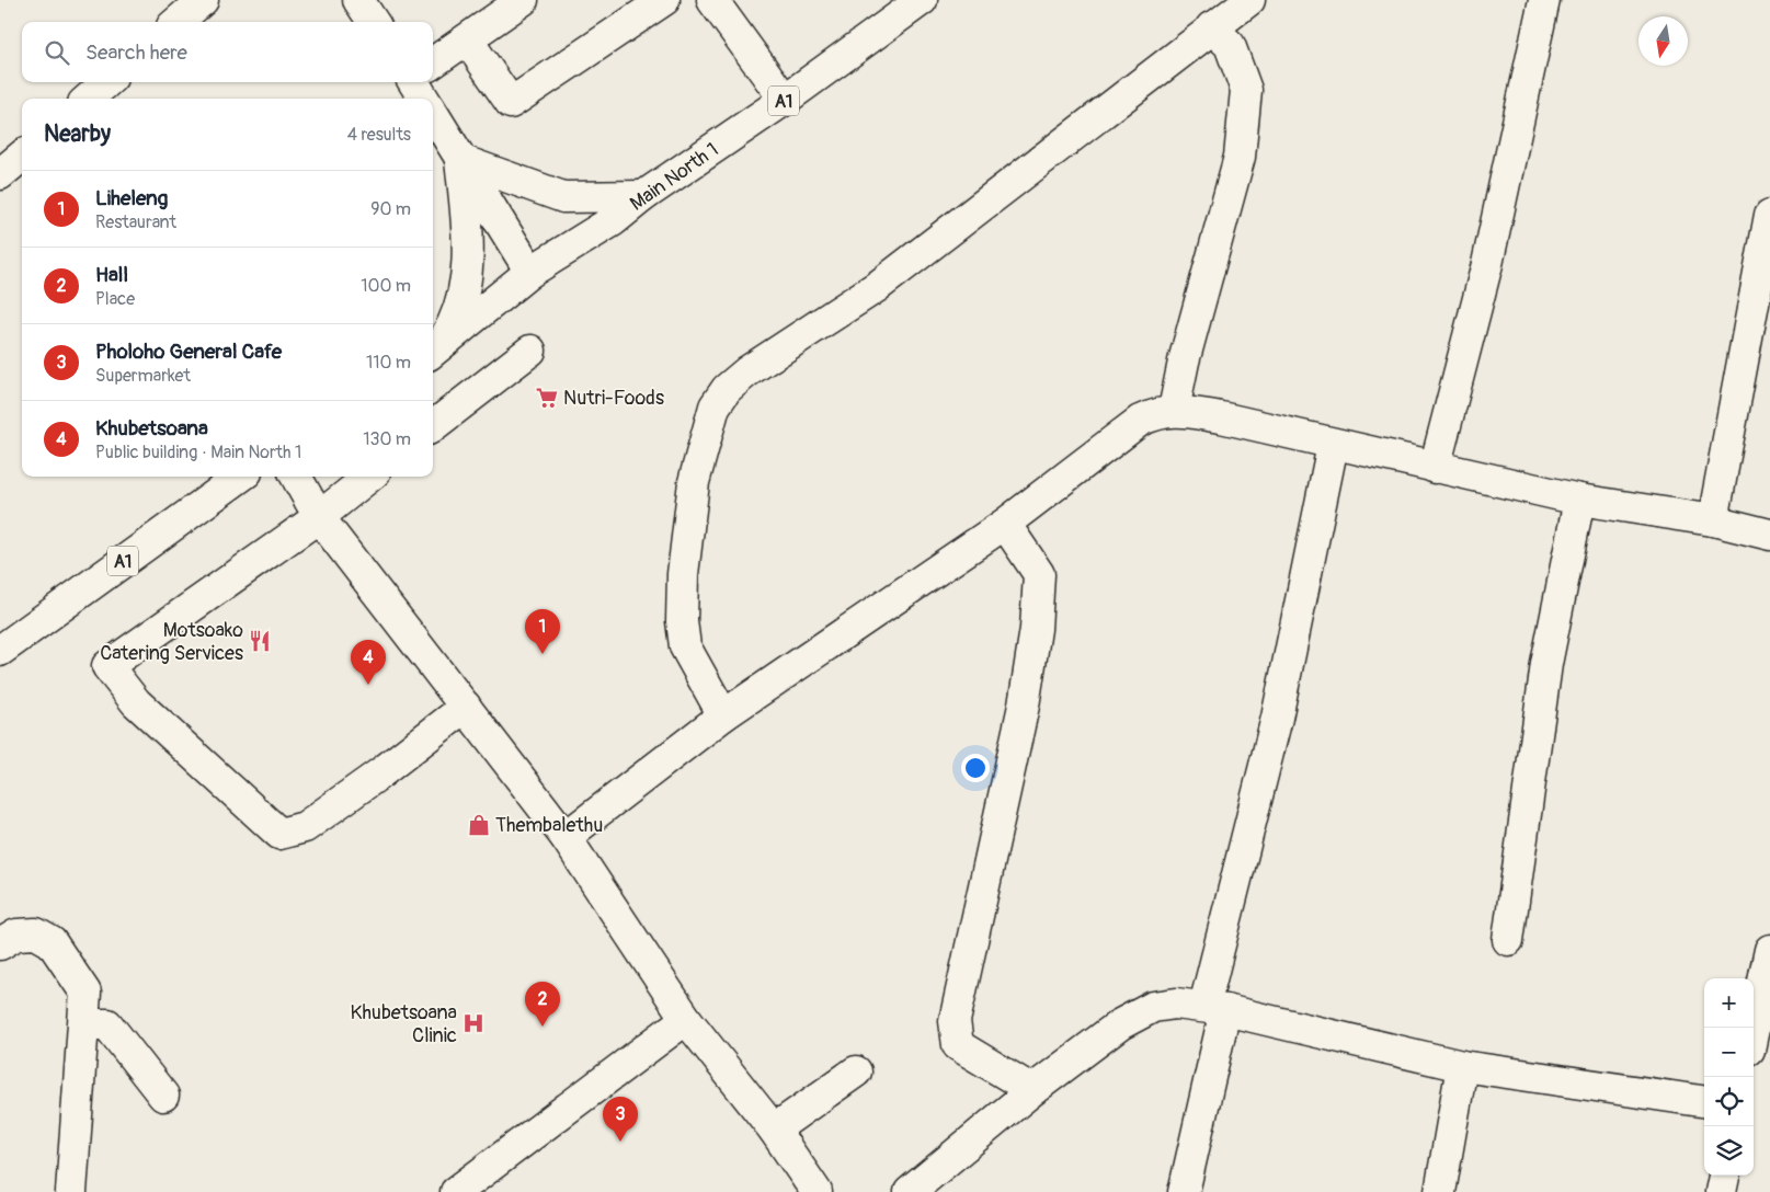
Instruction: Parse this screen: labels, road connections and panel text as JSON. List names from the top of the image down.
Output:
{
  "streets": {
    "street": ["A1", "Main North 1"]
  },
  "places": {
    "supermarket": ["Nutri-Foods"],
    "restaurant": ["Motsoako Catering Services"],
    "shop": ["Thembalethu"],
    "hospital": ["Khubetsoana Clinic"]
  },
  "north": "bottom",
  "page": {
    "search": "Search here",
    "heading": ["Nearby", "4 results"],
    "list": [
      {
        "mark": "1",
        "name": "Liheleng",
        "note": "Restaurant",
        "value": "90 m"
      },
      {
        "mark": "2",
        "name": "Hall",
        "note": "Place",
        "value": "100 m"
      },
      {
        "mark": "3",
        "name": "Pholoho General Cafe",
        "note": "Supermarket",
        "value": "110 m"
      },
      {
        "mark": "4",
        "name": "Khubetsoana",
        "note": "Public building · Main North 1",
        "value": "130 m"
      }
    ],
    "pins": [
      "1",
      "4",
      "2",
      "3"
    ],
    "map_buttons": ["+", "−"]
  }
}
